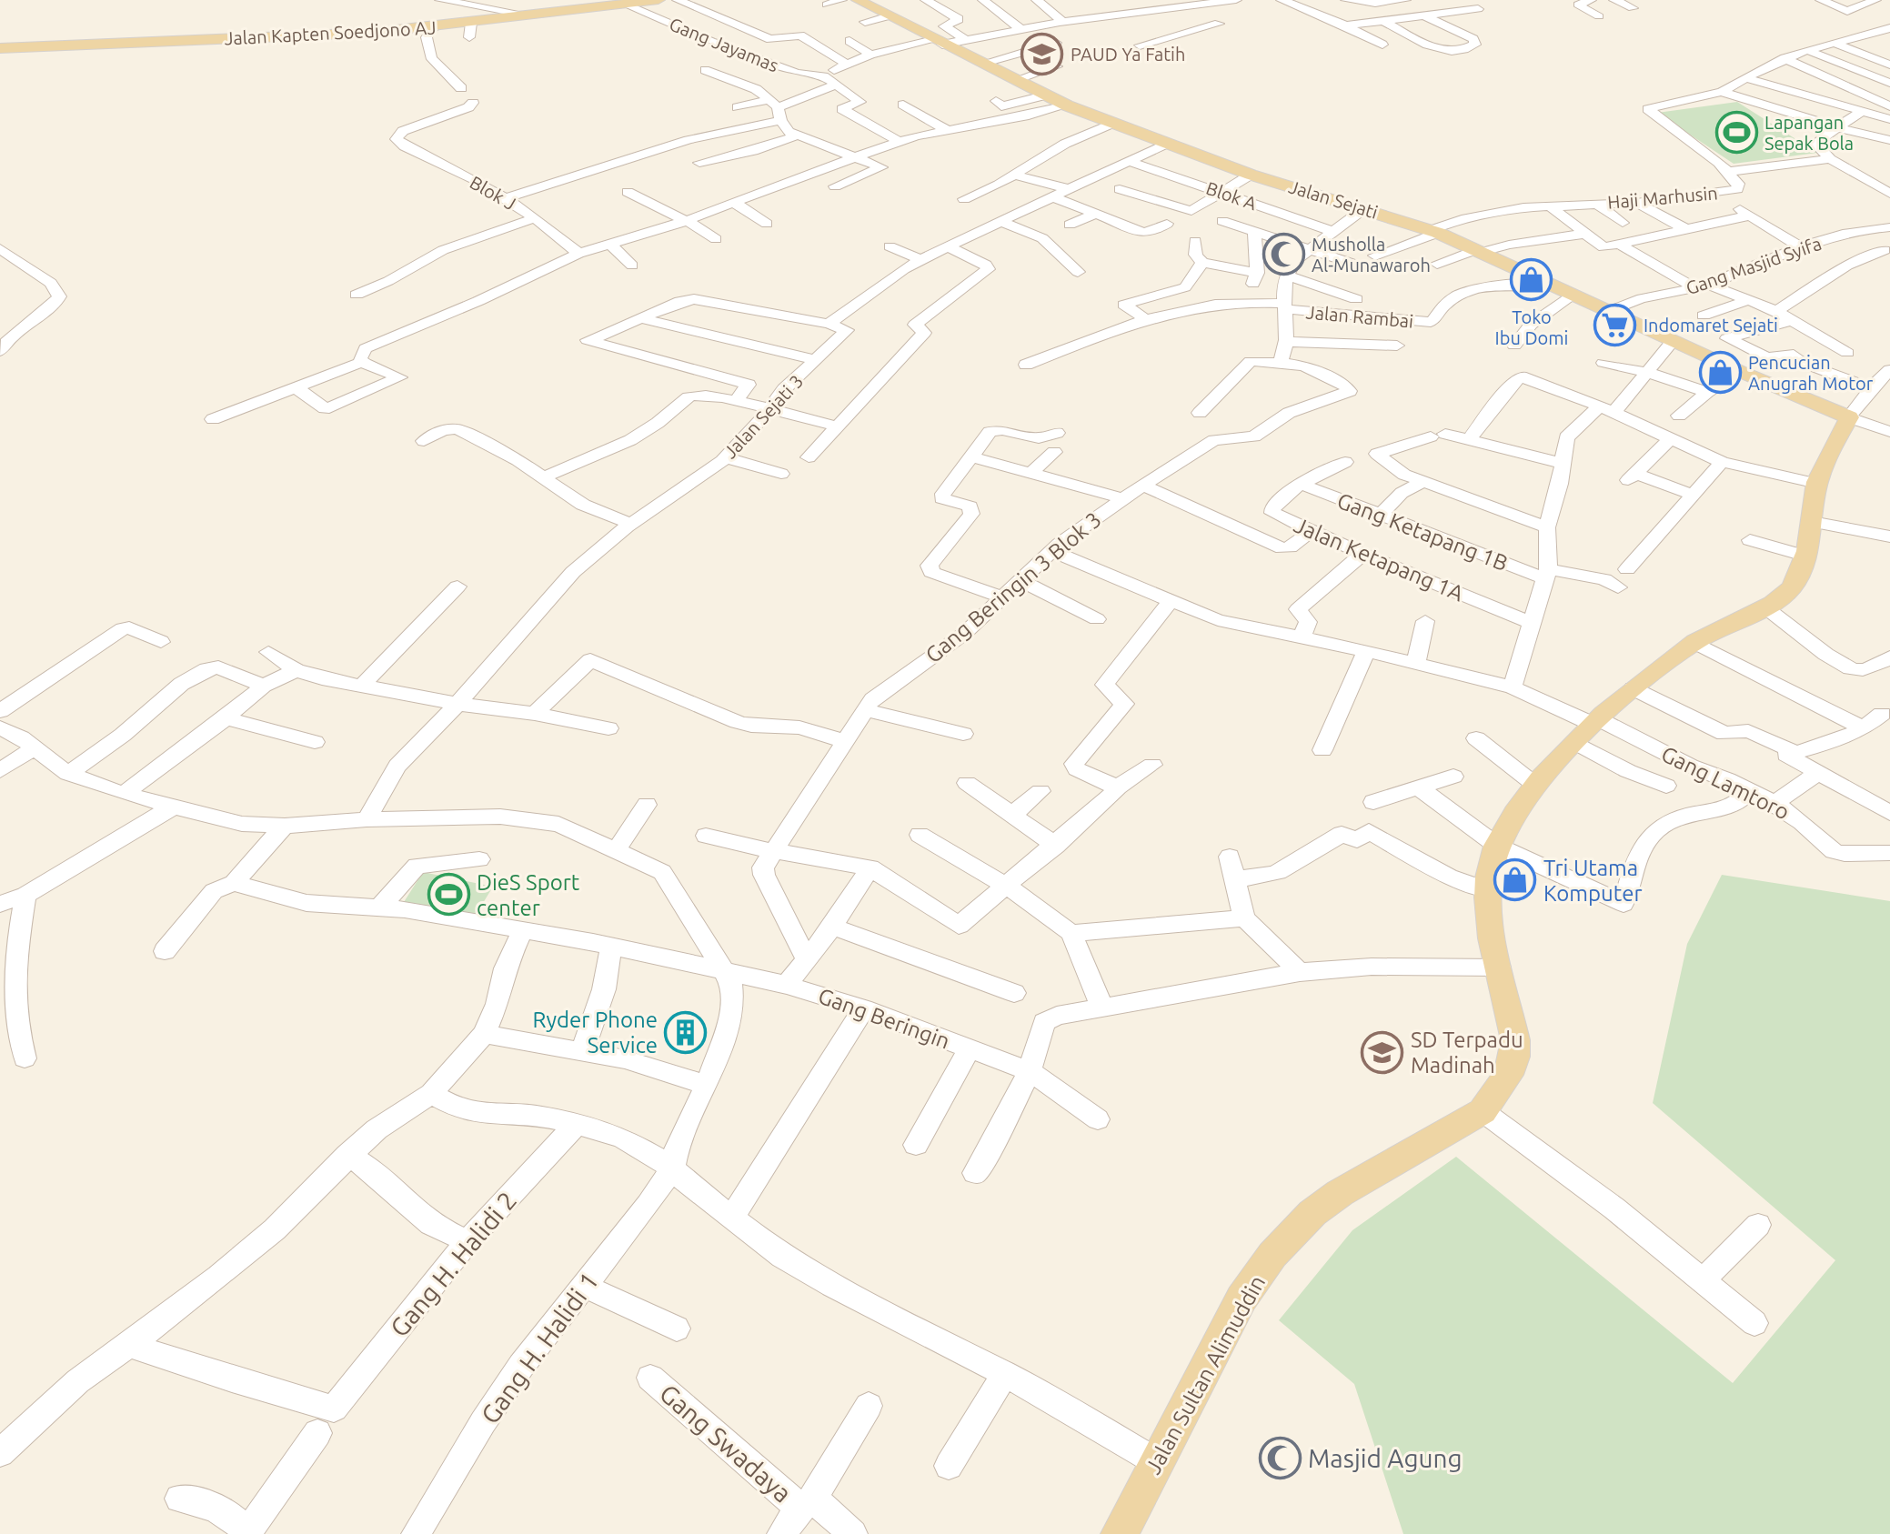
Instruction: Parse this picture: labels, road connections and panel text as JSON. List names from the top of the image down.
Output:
{
  "streets": {
    "main road": ["Jalan Kapten Soedjono AJ", "Jalan Sejati", "Jalan Sultan Alimuddin"],
    "street": [
      "Gang Jayamas",
      "Blok J",
      "Blok A",
      "Haji Marhusin",
      "Gang Masjid Syifa",
      "Jalan Rambai",
      "Jalan Sejati 3",
      "Gang Ketapang 1B",
      "Jalan Ketapang 1A",
      "Gang Beringin 3 Blok 3",
      "Gang Lamtoro",
      "Gang Beringin",
      "Gang H. Halidi 2",
      "Gang H. Halidi 1",
      "Gang Swadaya"
    ]
  },
  "crossings": [
    ["Jalan Kapten Soedjono AJ", "Gang Jayamas"],
    ["Haji Marhusin", "Jalan Sejati"],
    ["Jalan Sejati", "Gang Masjid Syifa"],
    ["Jalan Sejati", "Jalan Rambai"],
    ["Jalan Sejati", "Jalan Sultan Alimuddin"],
    ["Gang Ketapang 1B", "Jalan Ketapang 1A"],
    ["Gang Lamtoro", "Jalan Sultan Alimuddin"],
    ["Gang Beringin", "Gang H. Halidi 1"]
  ],
  "places": {
    "school or university": ["PAUD Ya Fatih", "SD Terpadu Madinah"],
    "sports": ["Lapangan Sepak Bola", "DieS Sport center"],
    "mosque": ["Musholla Al-Munawaroh", "Masjid Agung"],
    "shop": ["Toko Ibu Domi", "Pencucian Anugrah Motor", "Tri Utama Komputer"],
    "supermarket": ["Indomaret Sejati"],
    "building": ["Ryder Phone Service"]
  }
}
